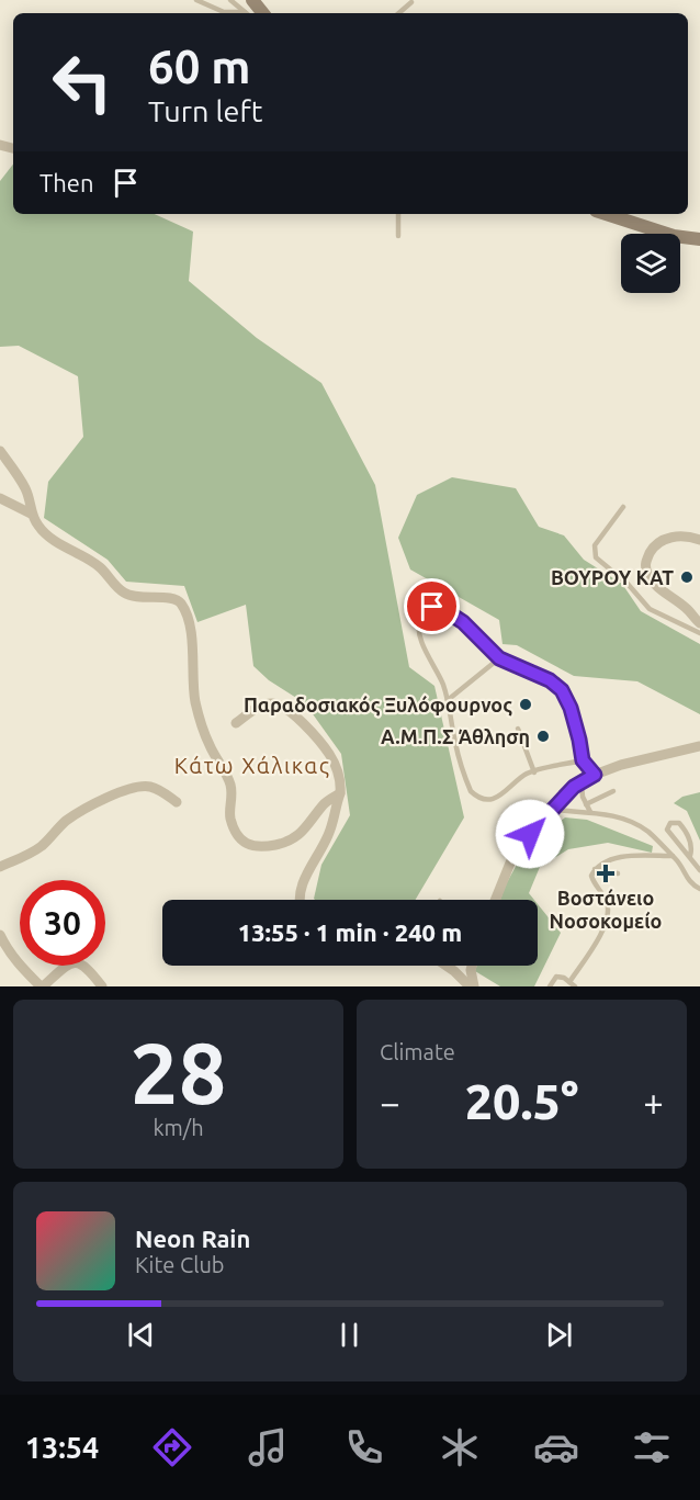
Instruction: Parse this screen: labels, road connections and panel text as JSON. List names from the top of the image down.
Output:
{
  "districts": ["Κάτω Χάλικας"],
  "places": {
    "other": ["ΒΟΥΡΟΥ ΚΑΤ", "Παραδοσιακός Ξυλόφουρνος", "Α.Μ.Π.Σ Άθληση"],
    "health": ["Βοστάνειο Νοσοκομείο"]
  },
  "page": {
    "turn": ["60 m", "Turn left"],
    "then": "Then",
    "limit": "30",
    "trip": "13:55 · 1 min · 240 m",
    "tile": [
      ["28", "km/h"],
      "Climate"
    ],
    "heat": ["−", "20.5°", "+"],
    "song": ["Neon Rain", "Kite Club"],
    "tabs": "13:54"
  }
}
